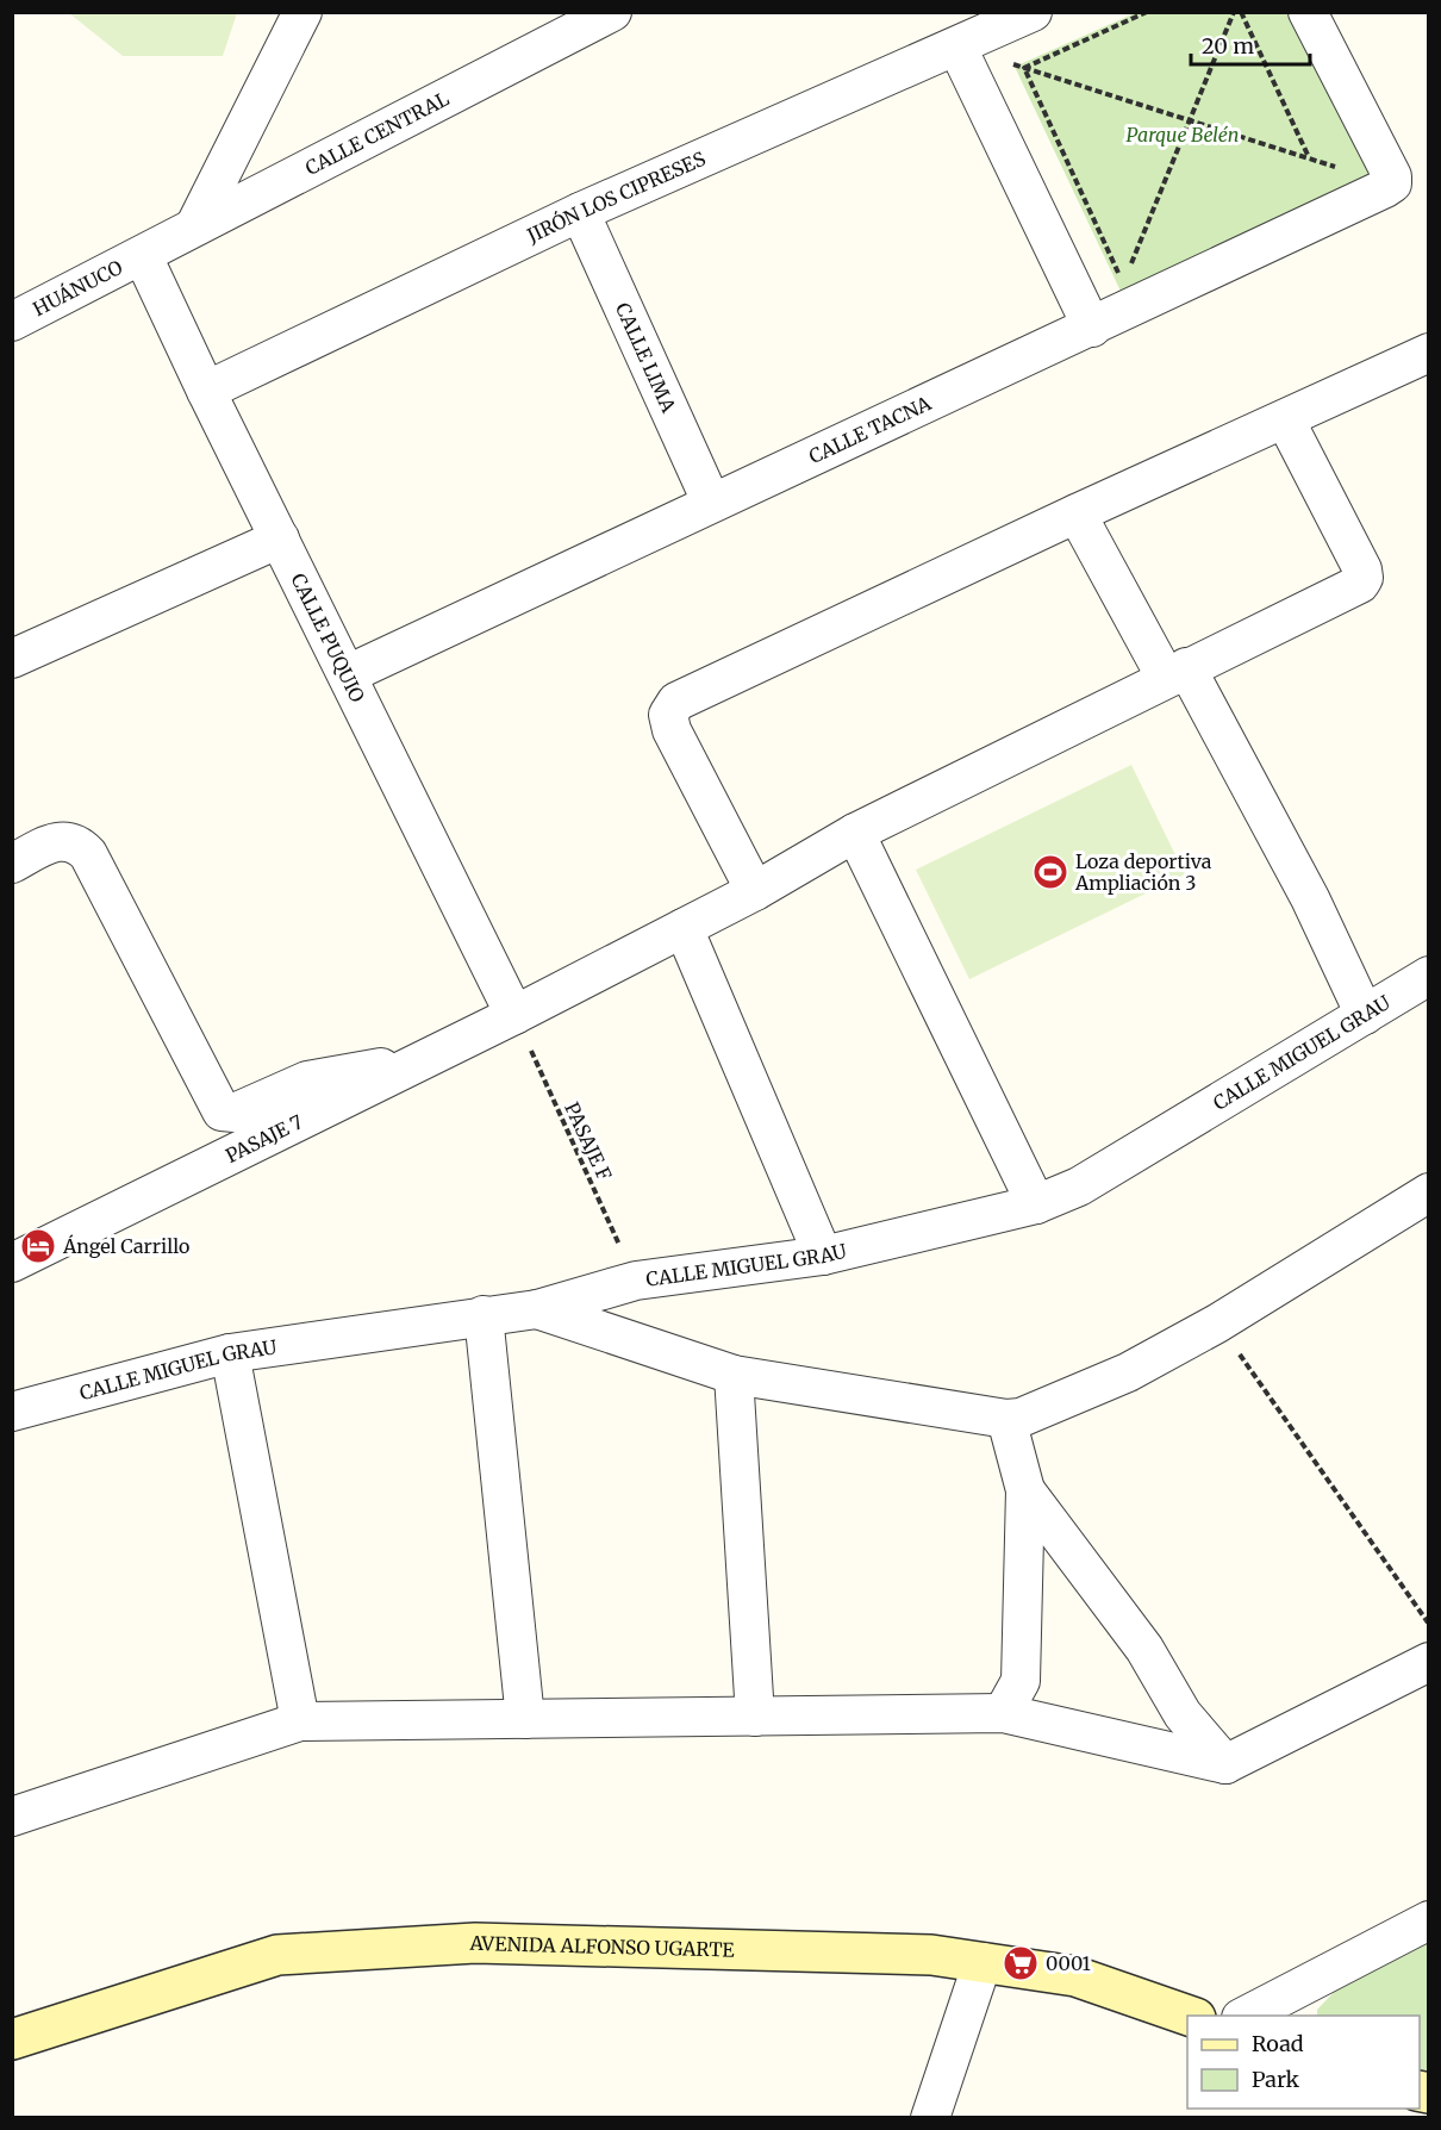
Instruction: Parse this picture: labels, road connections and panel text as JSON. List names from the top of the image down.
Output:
{
  "streets": {
    "street": [
      "CALLE CENTRAL",
      "JIRÓN LOS CIPRESES",
      "HUÁNUCO",
      "CALLE LIMA",
      "CALLE TACNA",
      "CALLE PUQUIO",
      "CALLE MIGUEL GRAU",
      "PASAJE 7",
      "AVENIDA ALFONSO UGARTE"
    ],
    "path": ["PASAJE F"]
  },
  "crossings": [
    ["CALLE CENTRAL", "HUÁNUCO"],
    ["CALLE CENTRAL", "CALLE PUQUIO"],
    ["JIRÓN LOS CIPRESES", "CALLE LIMA"],
    ["JIRÓN LOS CIPRESES", "CALLE PUQUIO"],
    ["HUÁNUCO", "CALLE PUQUIO"],
    ["CALLE LIMA", "CALLE TACNA"],
    ["CALLE TACNA", "CALLE PUQUIO"],
    ["CALLE PUQUIO", "PASAJE 7"],
    ["CALLE PUQUIO", "PASAJE F"],
    ["CALLE MIGUEL GRAU", "PASAJE F"],
    ["PASAJE 7", "PASAJE F"]
  ],
  "parks": ["Parque Belén"],
  "places": {
    "sports": ["Loza deportiva Ampliación 3"],
    "hotel": ["Ángel Carrillo"],
    "supermarket": ["0001"]
  },
  "legend": ["Road", "Park"],
  "scale_bar": "20 m"
}
